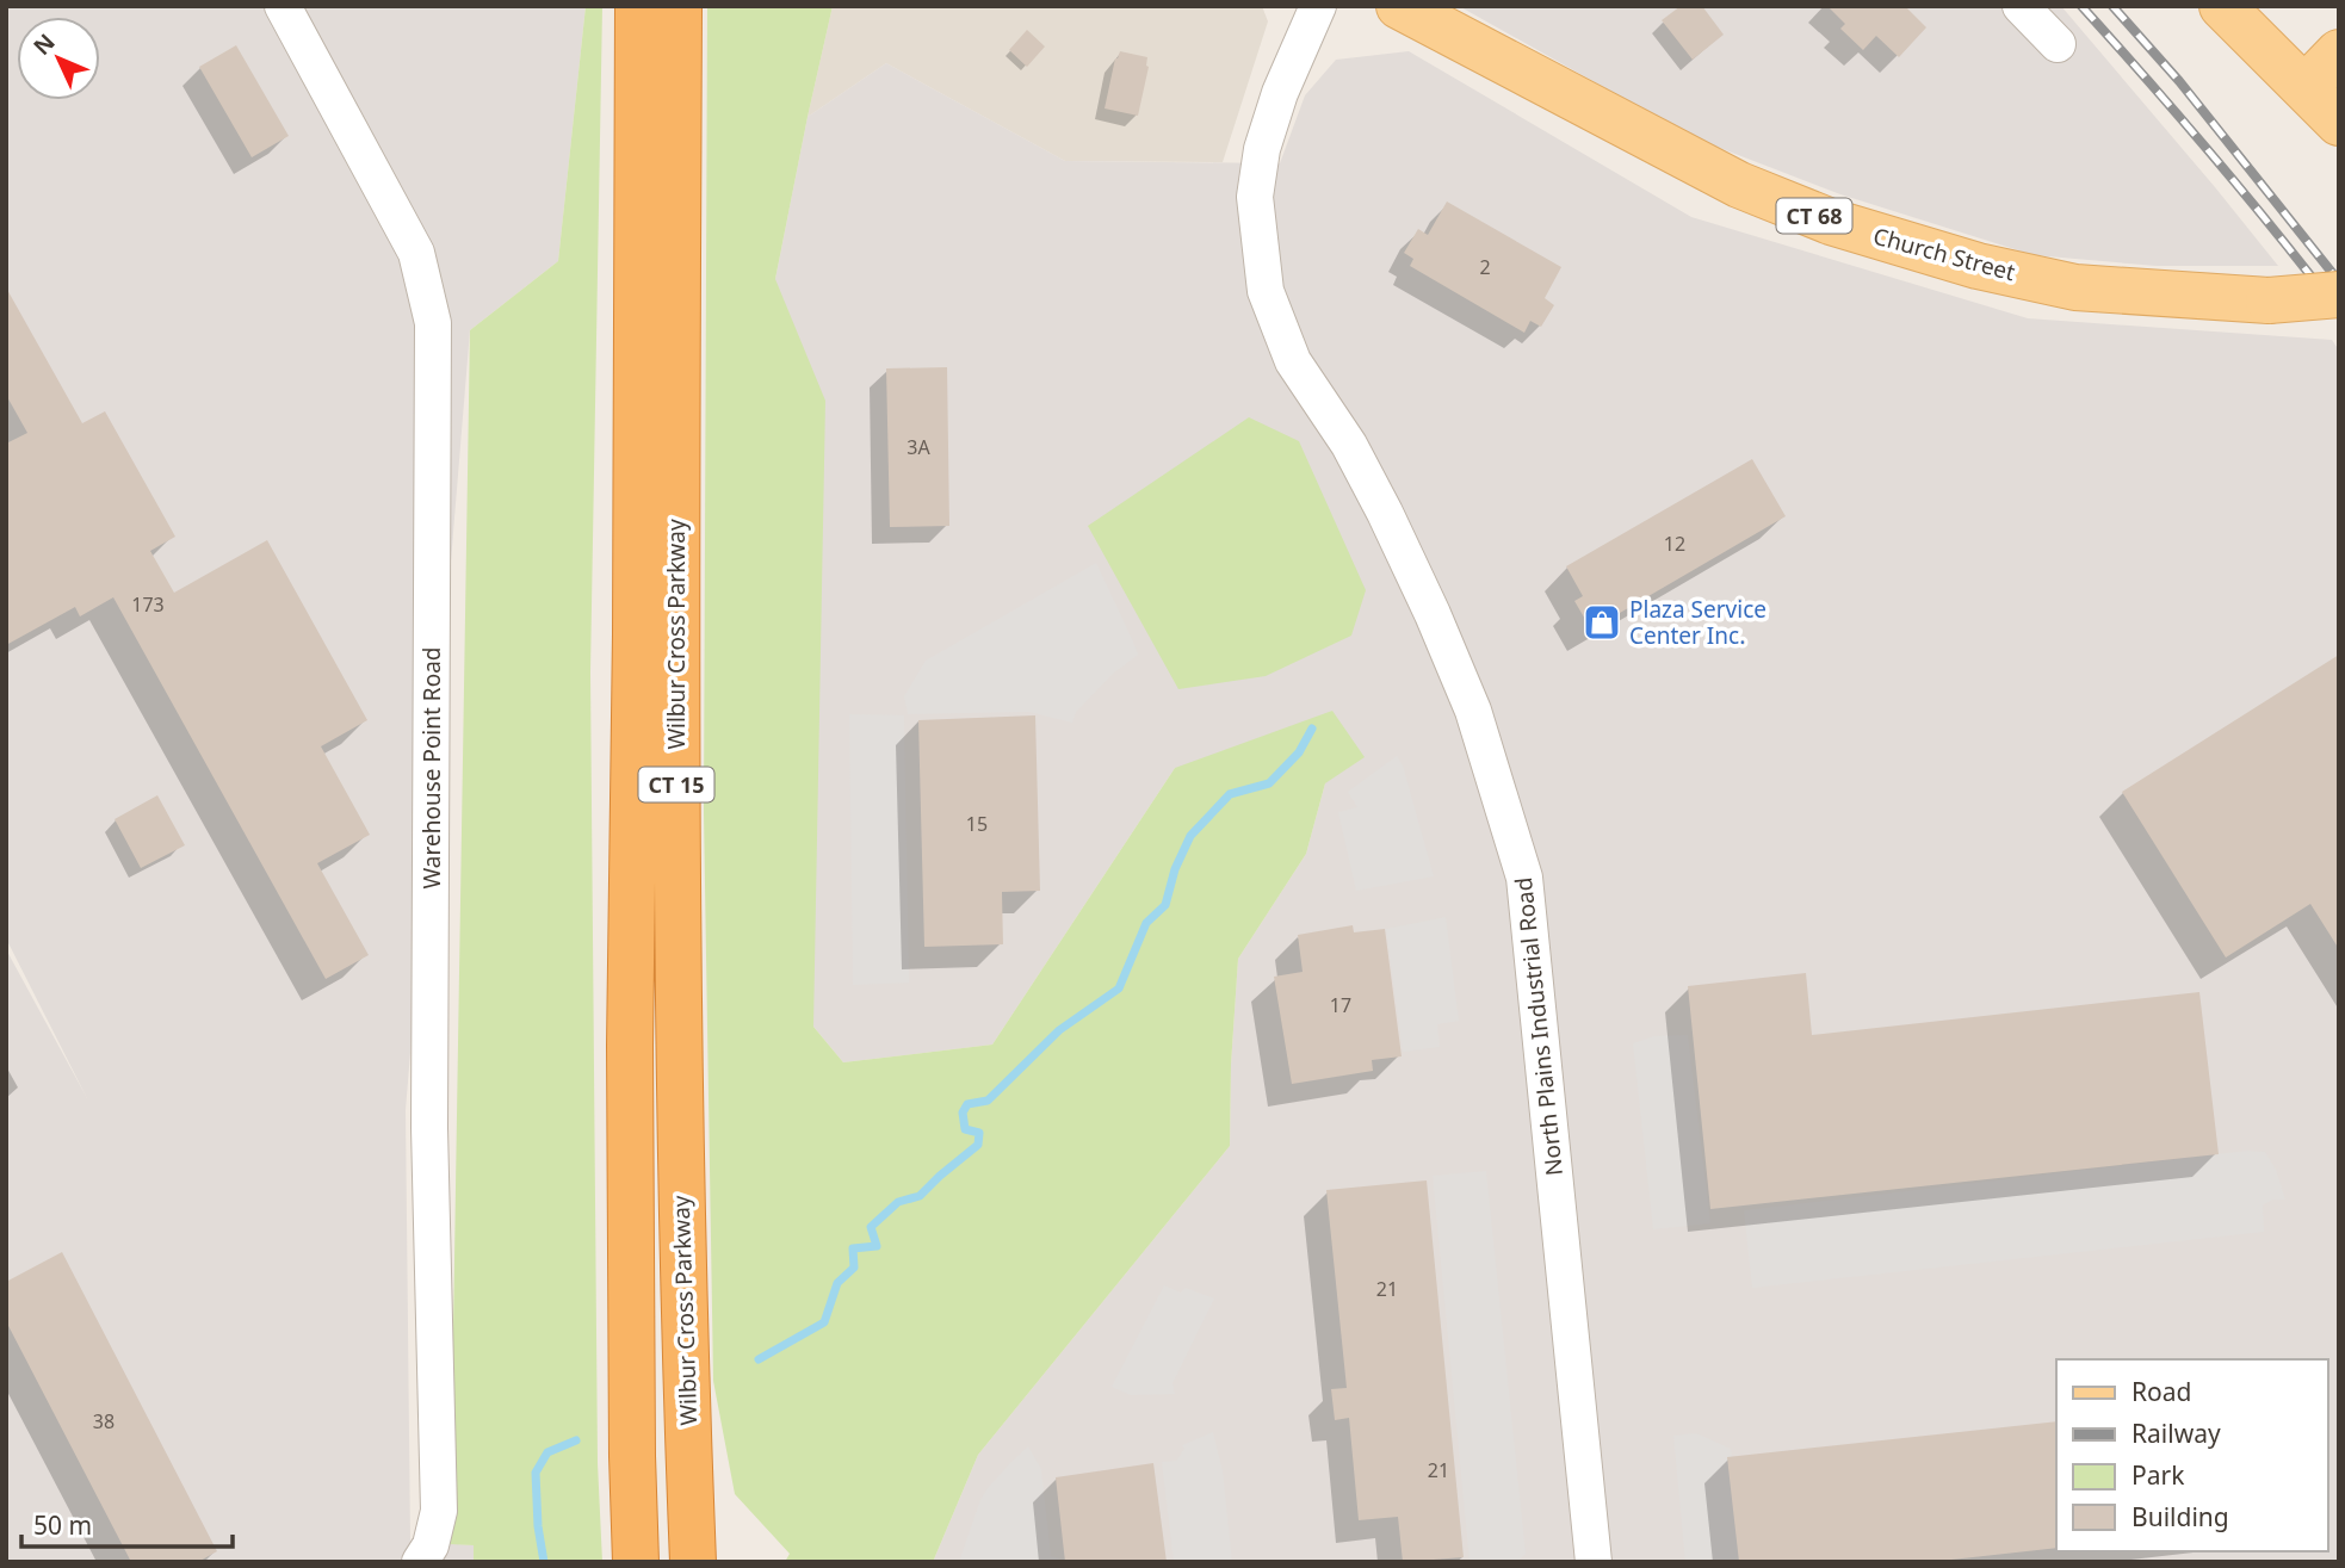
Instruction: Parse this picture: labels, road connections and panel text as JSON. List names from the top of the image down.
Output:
{
  "streets": {
    "highway": ["Wilbur Cross Parkway", "CT 15"],
    "main road": ["CT 68", "Church Street"],
    "street": ["Warehouse Point Road", "North Plains Industrial Road"]
  },
  "places": {
    "shop": ["Plaza Service Center Inc."]
  },
  "house_numbers": [
    "2",
    "3A",
    "12",
    "173",
    "15",
    "17",
    "21",
    "38",
    "21"
  ],
  "legend": [
    "Road",
    "Railway",
    "Park",
    "Building"
  ],
  "scale_bar": "50 m",
  "north": "top left"
}
